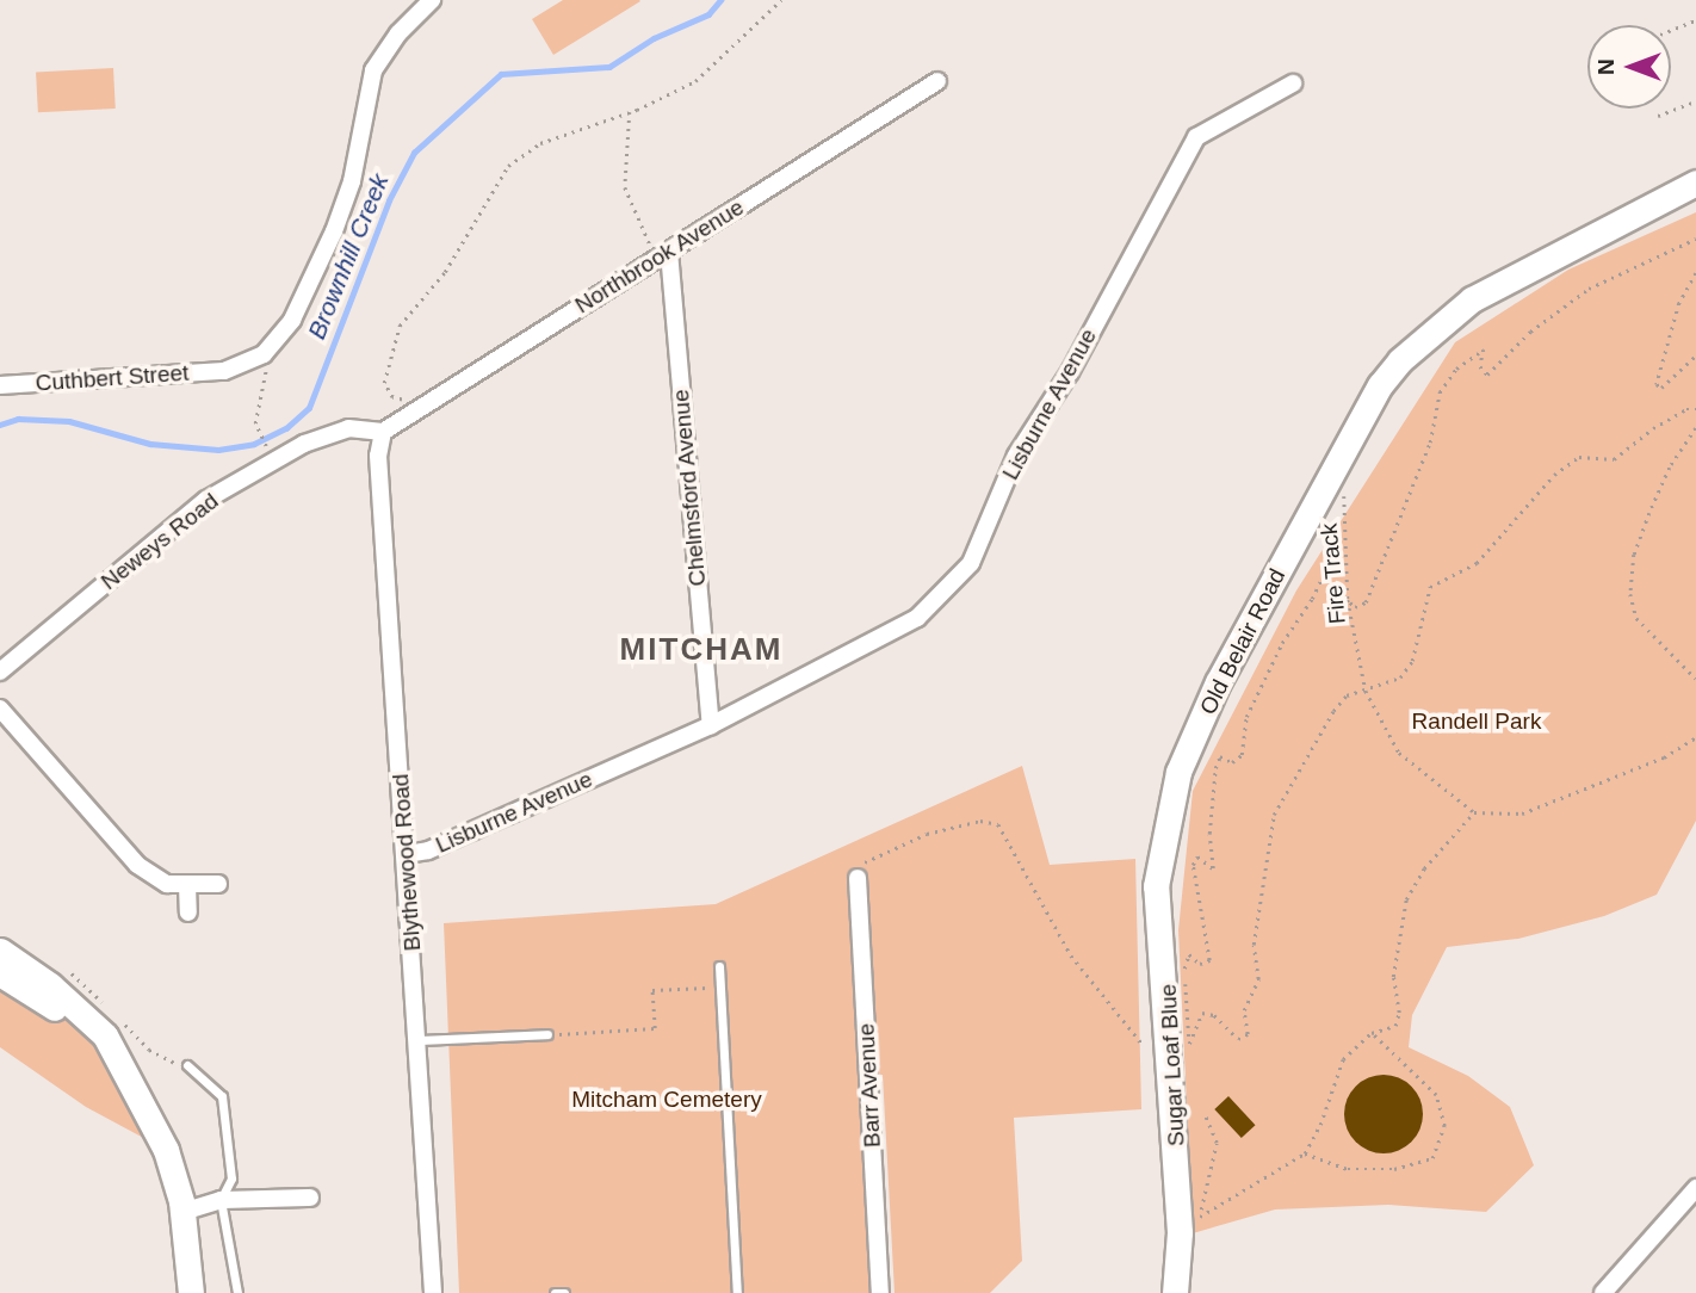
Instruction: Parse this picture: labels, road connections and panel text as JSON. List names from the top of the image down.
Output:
{
  "streets": {
    "main road": ["Old Belair Road"],
    "street": [
      "Northbrook Avenue",
      "Cuthbert Street",
      "Lisburne Avenue",
      "Chelmsford Avenue",
      "Neweys Road",
      "Blythewood Road",
      "Barr Avenue"
    ],
    "path": ["Fire Track", "Sugar Loaf Blue"]
  },
  "crossings": [
    ["Northbrook Avenue", "Chelmsford Avenue"],
    ["Northbrook Avenue", "Neweys Road"],
    ["Northbrook Avenue", "Blythewood Road"],
    ["Lisburne Avenue", "Chelmsford Avenue"],
    ["Lisburne Avenue", "Blythewood Road"],
    ["Neweys Road", "Blythewood Road"],
    ["Fire Track", "Sugar Loaf Blue"],
    ["Old Belair Road", "Sugar Loaf Blue"]
  ],
  "districts": ["MITCHAM"],
  "water": ["Brownhill Creek"],
  "parks": ["Randell Park", "Mitcham Cemetery"],
  "north": "left"
}
